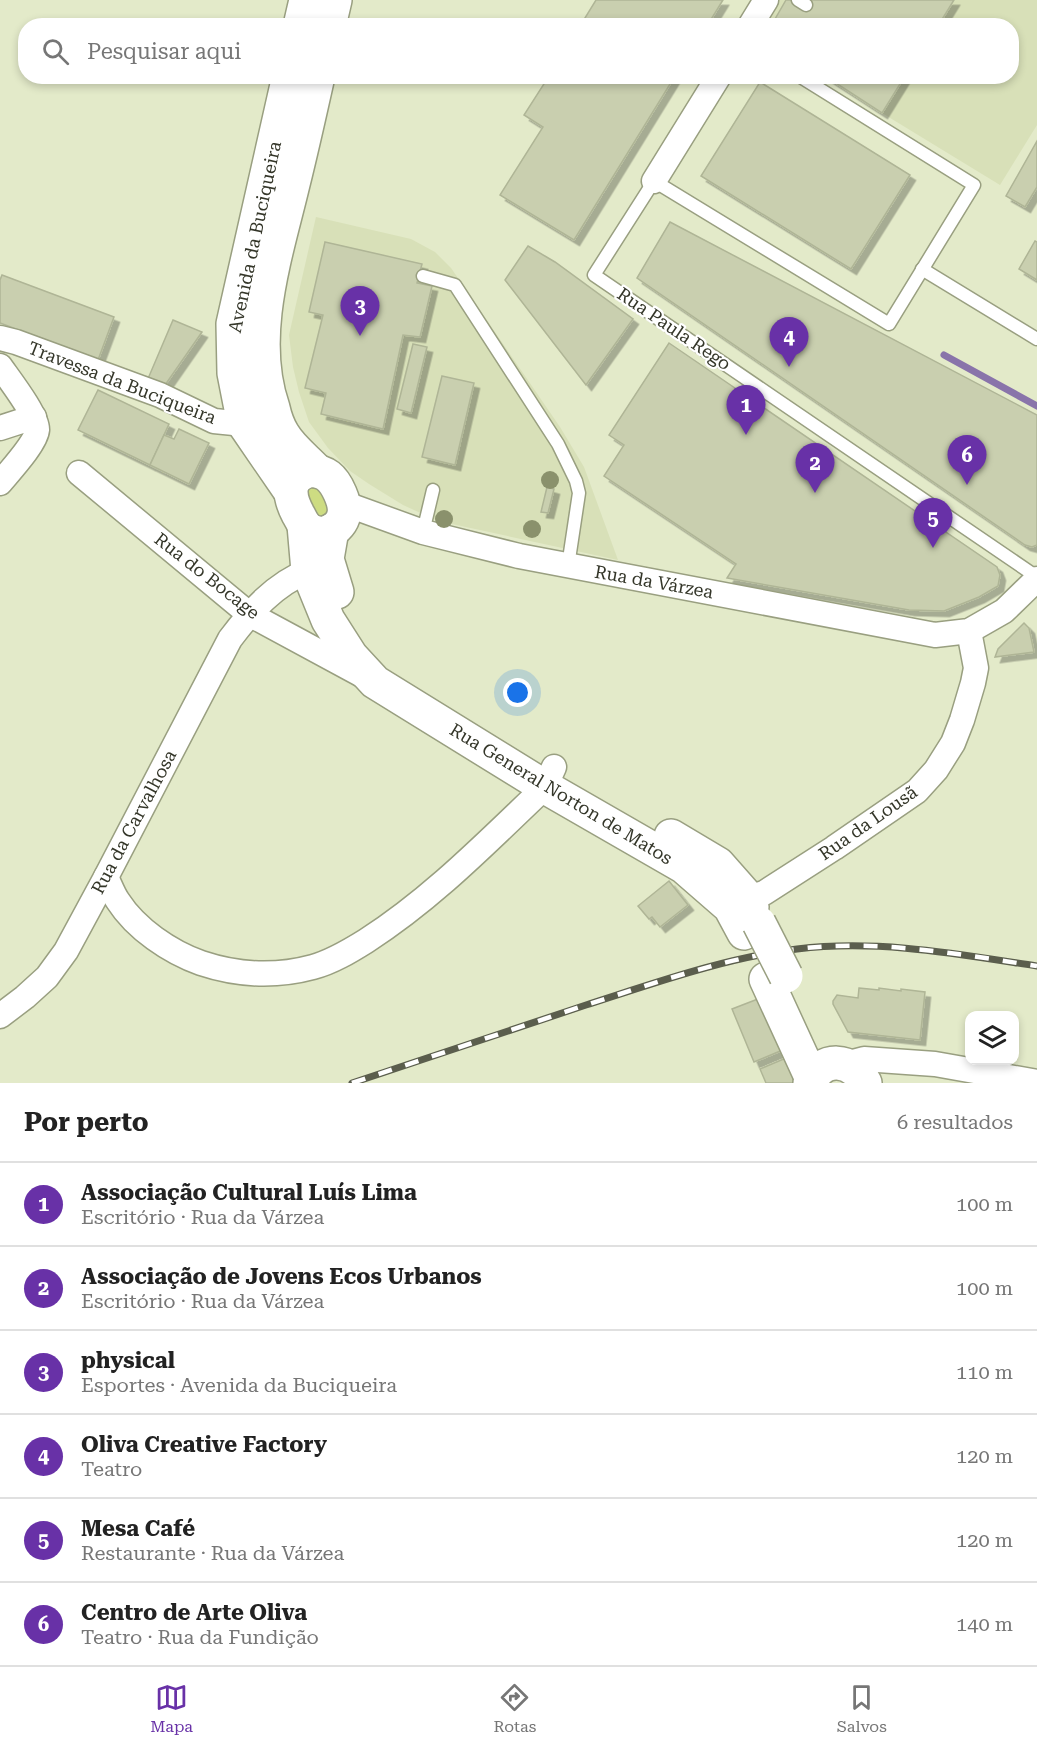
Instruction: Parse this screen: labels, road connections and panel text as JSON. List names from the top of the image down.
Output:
{
  "streets": {
    "street": [
      "Avenida da Buciqueira",
      "Rua Paula Rego",
      "Travessa da Buciqueira",
      "Rua do Bocage",
      "Rua da Várzea",
      "Rua General Norton de Matos",
      "Rua da Carvalhosa",
      "Rua da Lousã"
    ]
  },
  "crossings": [
    ["Avenida da Buciqueira", "Travessa da Buciqueira"],
    ["Avenida da Buciqueira", "Rua General Norton de Matos"],
    ["Rua do Bocage", "Rua General Norton de Matos"],
    ["Rua do Bocage", "Rua da Carvalhosa"],
    ["Rua da Várzea", "Rua General Norton de Matos"],
    ["Rua da Várzea", "Rua da Lousã"],
    ["Rua General Norton de Matos", "Rua da Carvalhosa"],
    ["Rua General Norton de Matos", "Rua da Lousã"]
  ],
  "page": {
    "search": "Pesquisar aqui",
    "pins": [
      "3",
      "4",
      "1",
      "6",
      "2",
      "5"
    ],
    "heading": ["Por perto", "6 resultados"],
    "list": [
      {
        "mark": "1",
        "name": "Associação Cultural Luís Lima",
        "note": "Escritório · Rua da Várzea",
        "value": "100 m"
      },
      {
        "mark": "2",
        "name": "Associação de Jovens Ecos Urbanos",
        "note": "Escritório · Rua da Várzea",
        "value": "100 m"
      },
      {
        "mark": "3",
        "name": "physical",
        "note": "Esportes · Avenida da Buciqueira",
        "value": "110 m"
      },
      {
        "mark": "4",
        "name": "Oliva Creative Factory",
        "note": "Teatro",
        "value": "120 m"
      },
      {
        "mark": "5",
        "name": "Mesa Café",
        "note": "Restaurante · Rua da Várzea",
        "value": "120 m"
      },
      {
        "mark": "6",
        "name": "Centro de Arte Oliva",
        "note": "Teatro · Rua da Fundição",
        "value": "140 m"
      }
    ],
    "nav": ["Mapa", "Rotas", "Salvos"]
  }
}
